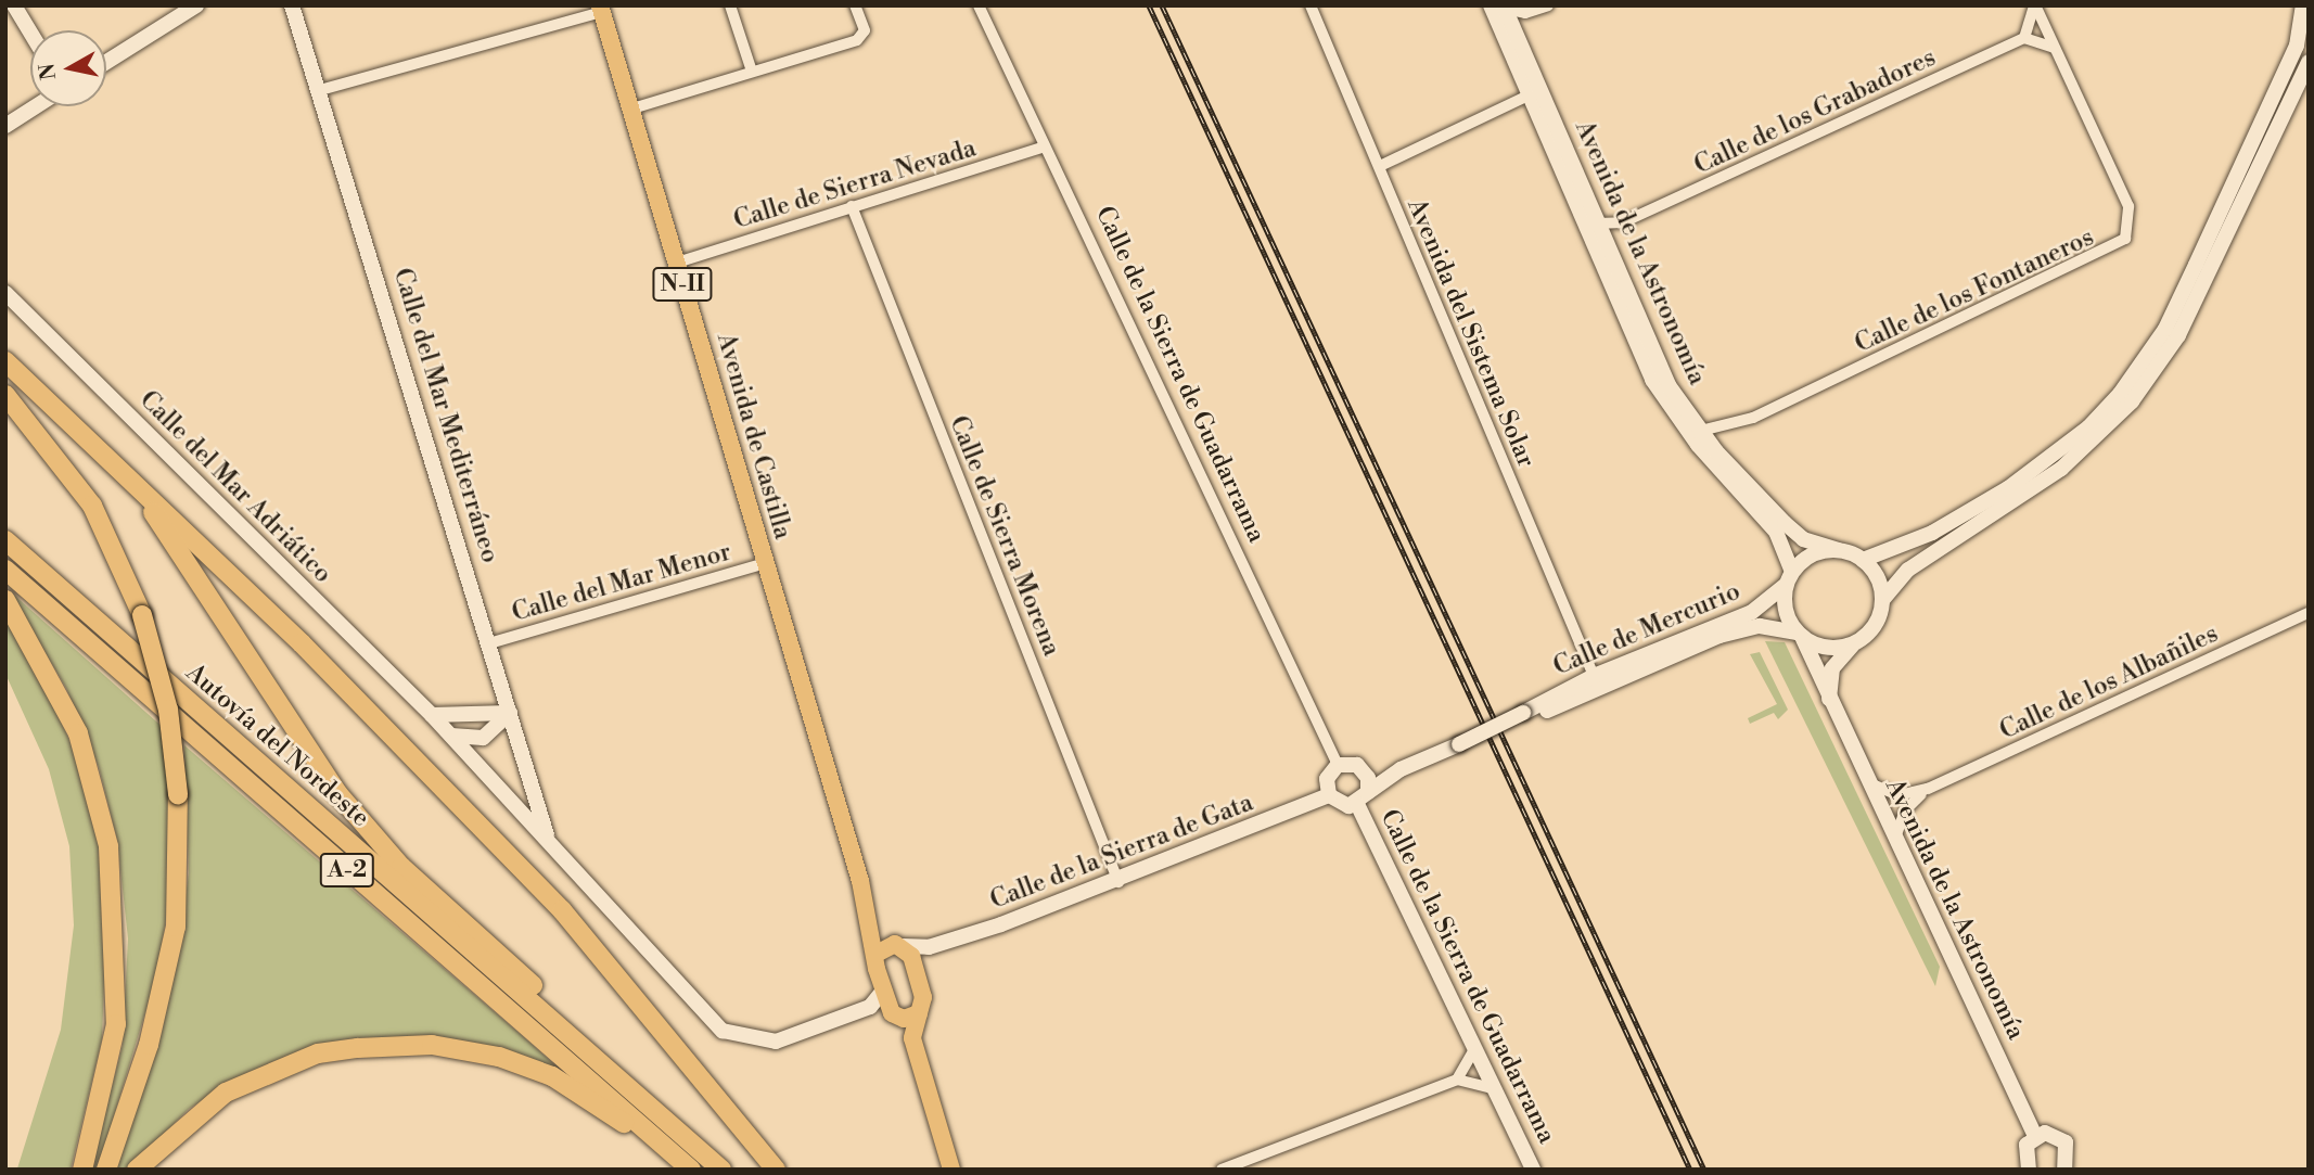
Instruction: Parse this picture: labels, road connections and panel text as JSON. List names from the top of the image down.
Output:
{
  "streets": {
    "highway": ["Autovía del Nordeste", "A-2"],
    "main road": ["N-II", "Avenida de Castilla"],
    "street": [
      "Calle de los Grabadores",
      "Calle de Sierra Nevada",
      "Avenida de la Astronomía",
      "Calle de los Fontaneros",
      "Avenida del Sistema Solar",
      "Calle de la Sierra de Guadarrama",
      "Calle del Mar Mediterráneo",
      "Calle del Mar Adriático",
      "Calle de Sierra Morena",
      "Calle del Mar Menor",
      "Calle de Mercurio",
      "Calle de los Albañiles",
      "Calle de la Sierra de Gata"
    ]
  },
  "crossings": [
    ["Calle de los Grabadores", "Avenida de la Astronomía"],
    ["Calle de Sierra Nevada", "Calle de la Sierra de Guadarrama"],
    ["Calle de Sierra Nevada", "Avenida de Castilla"],
    ["Calle de Sierra Nevada", "Calle de Sierra Morena"],
    ["Avenida de la Astronomía", "Calle de los Fontaneros"],
    ["Avenida de la Astronomía", "Calle de Mercurio"],
    ["Avenida de la Astronomía", "Calle de los Albañiles"],
    ["N-II", "Avenida de Castilla"],
    ["N-II", "Calle del Mar Adriático"],
    ["N-II", "Calle de la Sierra de Gata"],
    ["Avenida del Sistema Solar", "Calle de Mercurio"],
    ["Calle de la Sierra de Guadarrama", "Calle de la Sierra de Gata"],
    ["Calle del Mar Mediterráneo", "Calle del Mar Adriático"],
    ["Calle del Mar Mediterráneo", "Calle del Mar Menor"],
    ["Avenida de Castilla", "Calle del Mar Menor"],
    ["Avenida de Castilla", "Calle de la Sierra de Gata"],
    ["Calle de Sierra Morena", "Calle de la Sierra de Gata"]
  ],
  "north": "left"
}
